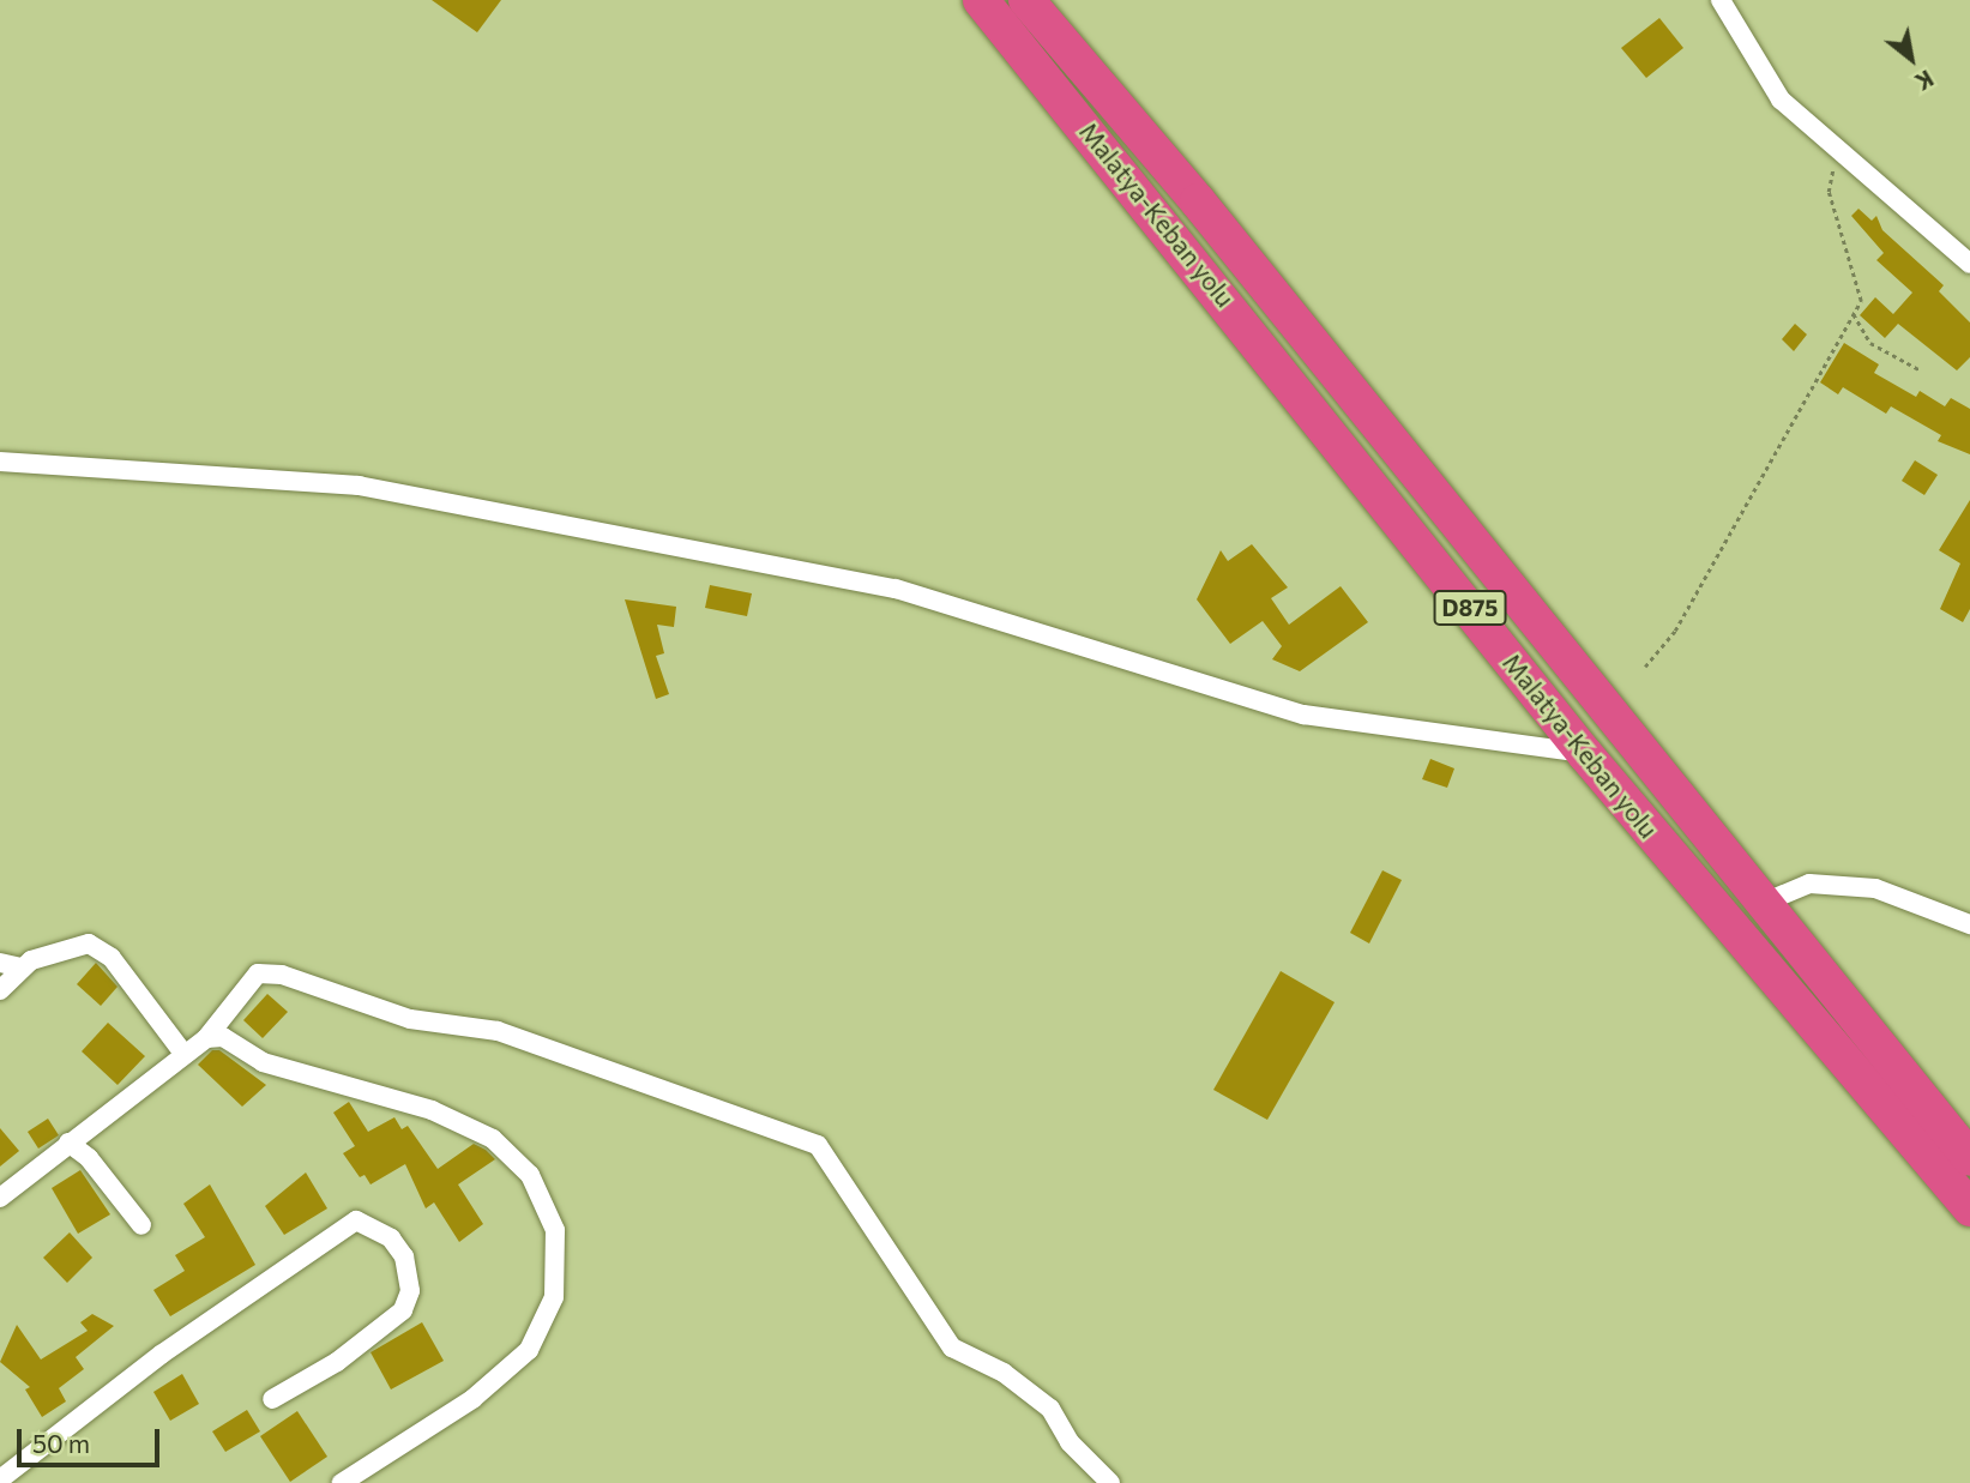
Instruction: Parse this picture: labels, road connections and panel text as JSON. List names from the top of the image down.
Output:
{
  "streets": {
    "highway": ["Malatya-Keban yolu", "D875"]
  },
  "scale_bar": "50 m",
  "north": "bottom right"
}
